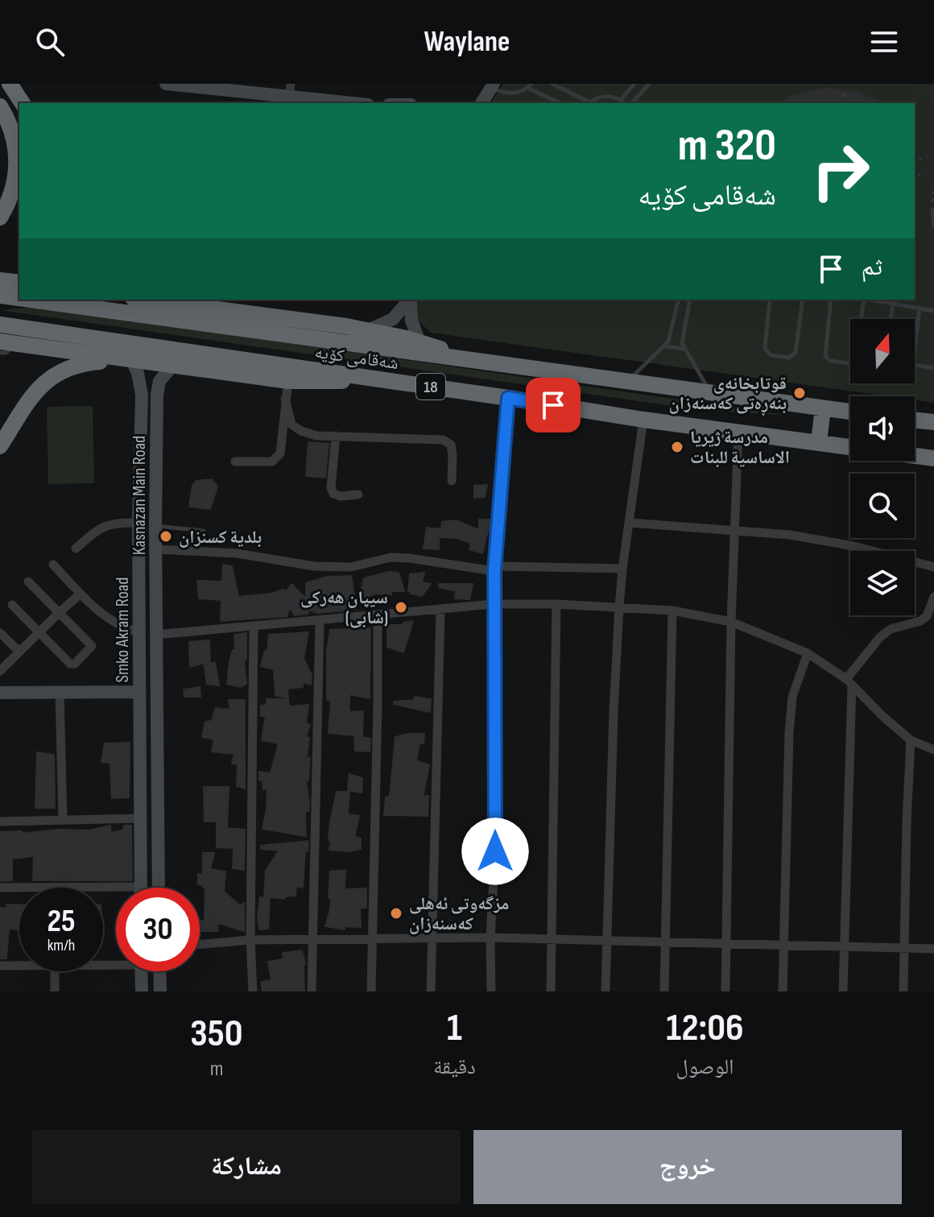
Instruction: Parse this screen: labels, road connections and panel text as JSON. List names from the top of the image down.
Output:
{
  "streets": {
    "highway": ["شەقامی کۆیە", "18"],
    "street": ["Kasnazan Main Road", "Smko Akram Road"]
  },
  "places": [
    "قوتابخانەی بنەڕەتی کەسنەزان",
    "مدرسة ژيريا الاساسية للبنات",
    "بلدية كسنزان",
    "سیپان هەرکی (شابی)",
    "مزگەوتی ئەهلی کەسنەزان"
  ],
  "north": "top",
  "page": {
    "header": "Waylane",
    "turn": ["320 m", "شەقامی کۆیە"],
    "then": "ثم",
    "speed": "25 km/h",
    "limit": "30",
    "eta": [
      "12:06",
      "الوصول",
      "1",
      "دقيقة",
      "350",
      "m"
    ],
    "buttons": ["خروج", "مشاركة"]
  }
}
